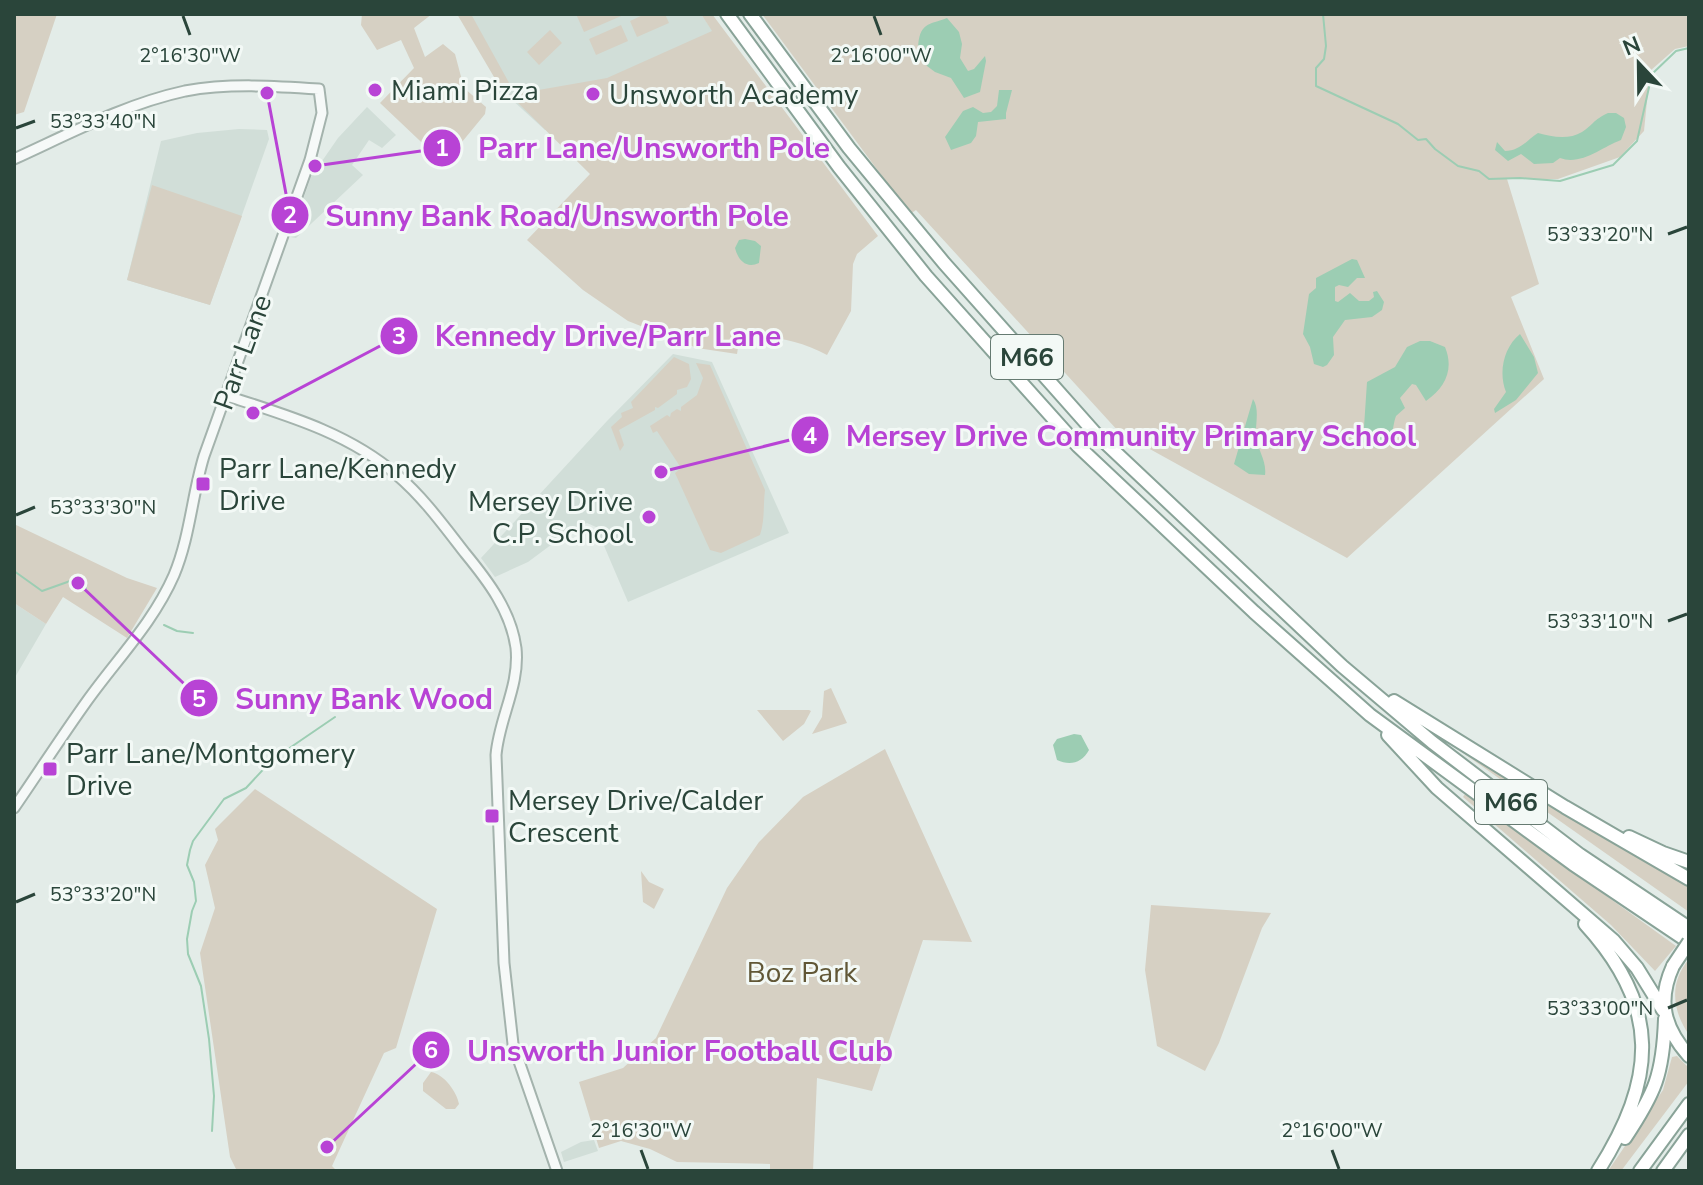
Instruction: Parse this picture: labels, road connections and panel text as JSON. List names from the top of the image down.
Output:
{
  "streets": {
    "highway": ["M66"],
    "street": ["Parr Lane"]
  },
  "parks": ["Boz Park"],
  "places": {
    "other": [
      "Miami Pizza",
      "Sunny Bank Road/Unsworth Pole",
      "Unsworth Academy",
      "Parr Lane/Unsworth Pole",
      "Kennedy Drive/Parr Lane",
      "Mersey Drive Community Primary School",
      "Mersey Drive C.P. School",
      "Sunny Bank Wood",
      "Unsworth Junior Football Club"
    ],
    "transit": ["Parr Lane/Kennedy Drive", "Parr Lane/Montgomery Drive", "Mersey Drive/Calder Crescent"]
  },
  "north": "top",
  "coordinates": [
    "2°16'30\"W",
    "2°16'00\"W",
    "53°33'40\"N",
    "53°33'20\"N",
    "53°33'30\"N",
    "53°33'10\"N",
    "53°33'00\"N"
  ]
}
